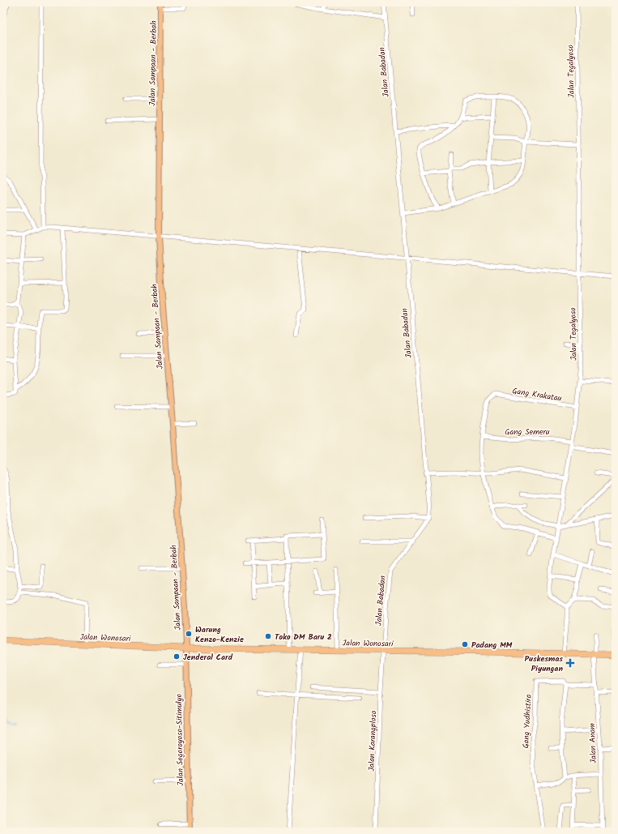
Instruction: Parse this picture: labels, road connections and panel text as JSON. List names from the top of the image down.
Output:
{
  "streets": {
    "highway": ["Jalan Wonosari"],
    "main road": ["Jalan Sampaan - Berbah", "Jalan Segoroyoso-Sitimulyo"],
    "street": [
      "Jalan Tegalyoso",
      "Jalan Babadan",
      "Gang Krakatau",
      "Gang Semeru",
      "Gang Yudhistira",
      "Jalan Karangploso",
      "Jalan Anom"
    ]
  },
  "crossings": [
    ["Jalan Sampaan - Berbah", "Jalan Wonosari"],
    ["Jalan Sampaan - Berbah", "Jalan Segoroyoso-Sitimulyo"],
    ["Jalan Tegalyoso", "Gang Krakatau"],
    ["Jalan Tegalyoso", "Gang Semeru"],
    ["Jalan Babadan", "Jalan Wonosari"],
    ["Jalan Babadan", "Jalan Karangploso"],
    ["Gang Krakatau", "Gang Semeru"],
    ["Jalan Wonosari", "Jalan Segoroyoso-Sitimulyo"],
    ["Jalan Wonosari", "Jalan Karangploso"],
    ["Jalan Wonosari", "Jalan Anom"],
    ["Gang Yudhistira", "Jalan Anom"]
  ],
  "places": {
    "other": [
      "Warung Kenzo-Kenzie",
      "Toko DM Baru 2",
      "Padang MM",
      "Jenderal Card"
    ],
    "health": ["Puskesmas Piyungan"]
  }
}
